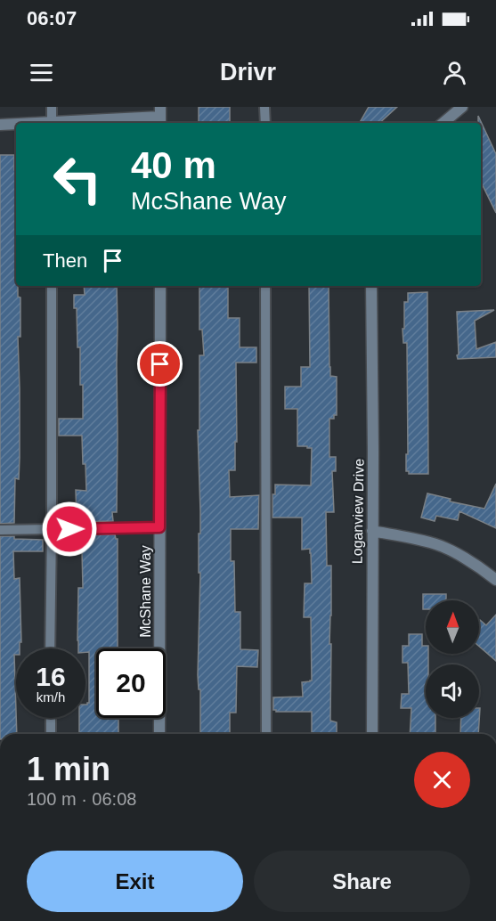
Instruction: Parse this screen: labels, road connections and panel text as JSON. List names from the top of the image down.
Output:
{
  "streets": {
    "street": ["Loganview Drive", "McShane Way"]
  },
  "north": "top",
  "page": {
    "status": "06:07",
    "header": "Drivr",
    "turn": ["40 m", "McShane Way"],
    "then": "Then",
    "speed": "16 km/h",
    "limit": "20",
    "heading": ["1 min", "100 m · 06:08"],
    "buttons": ["Exit", "Share"]
  }
}
